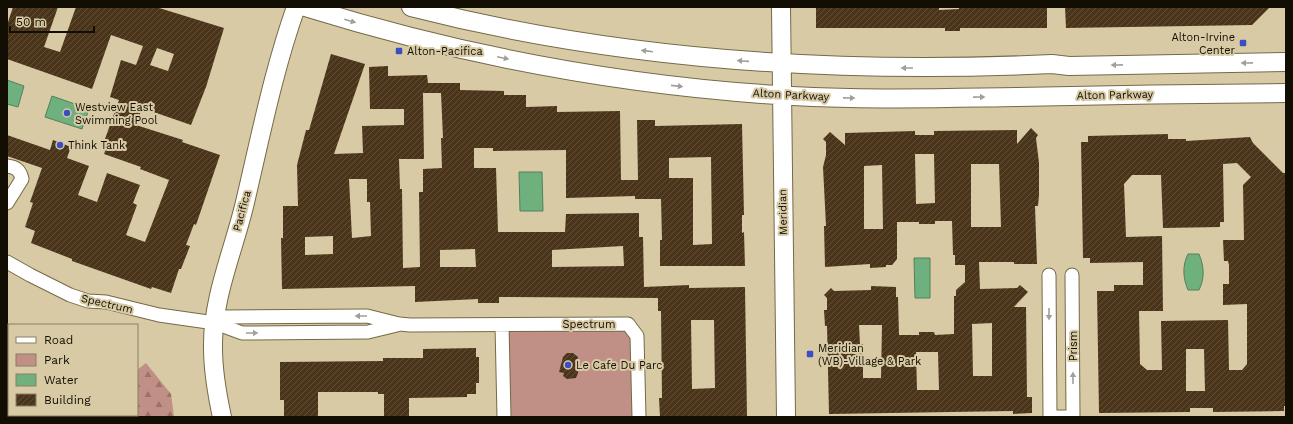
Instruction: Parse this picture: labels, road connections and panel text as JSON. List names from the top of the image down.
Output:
{
  "streets": {
    "main road": ["Alton Parkway", "Pacifica", "Meridian"],
    "street": ["Spectrum", "Prism"]
  },
  "crossings": [
    ["Alton Parkway", "Meridian"],
    ["Pacifica", "Spectrum"]
  ],
  "places": {
    "transit": ["Alton-Irvine Center", "Alton-Pacifica", "Meridian (WB)-Village & Park"],
    "other": ["Westview East Swimming Pool", "Think Tank", "Le Cafe Du Parc"]
  },
  "legend": [
    "Road",
    "Park",
    "Water",
    "Building"
  ],
  "scale_bar": "50 m"
}
